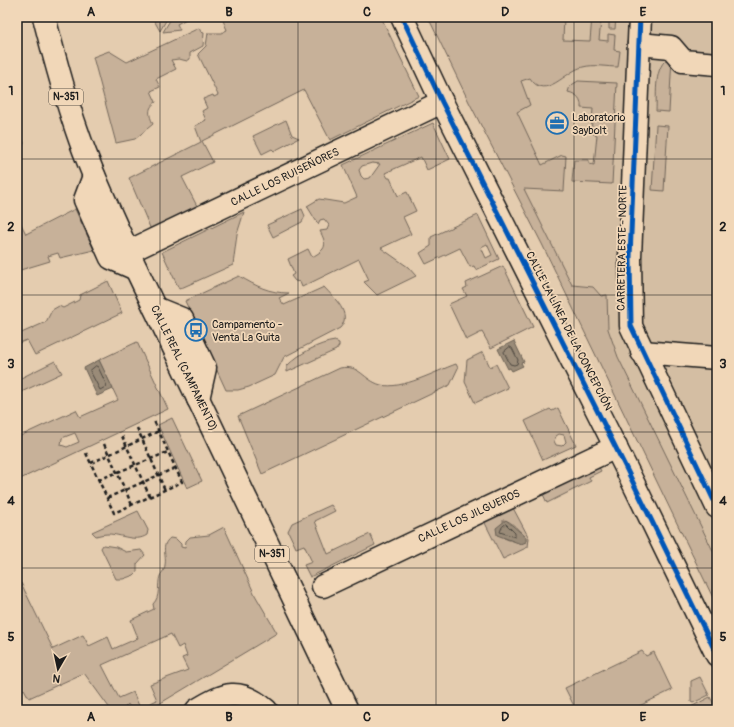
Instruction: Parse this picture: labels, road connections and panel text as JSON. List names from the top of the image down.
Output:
{
  "streets": {
    "main road": [
      "N-351",
      "CALLE LOS RUISEÑORES",
      "CARRETERA ESTE - NORTE",
      "CALLE LA LÍNEA DE LA CONCEPCIÓN",
      "CALLE REAL (CAMPAMENTO)",
      "CALLE LOS JILGUEROS"
    ]
  },
  "crossings": [
    ["CALLE LOS RUISEÑORES", "CALLE LA LÍNEA DE LA CONCEPCIÓN"],
    ["CALLE LOS RUISEÑORES", "CALLE REAL (CAMPAMENTO)"],
    ["CALLE LA LÍNEA DE LA CONCEPCIÓN", "CALLE LOS JILGUEROS"]
  ],
  "places": {
    "office": ["Laboratorio Saybolt"],
    "bus stop": ["Campamento - Venta La Guita"]
  },
  "north": "bottom",
  "grid": {
    "columns": [
      "A",
      "B",
      "C",
      "D",
      "E"
    ],
    "rows": [
      "1",
      "2",
      "3",
      "4",
      "5"
    ]
  }
}
